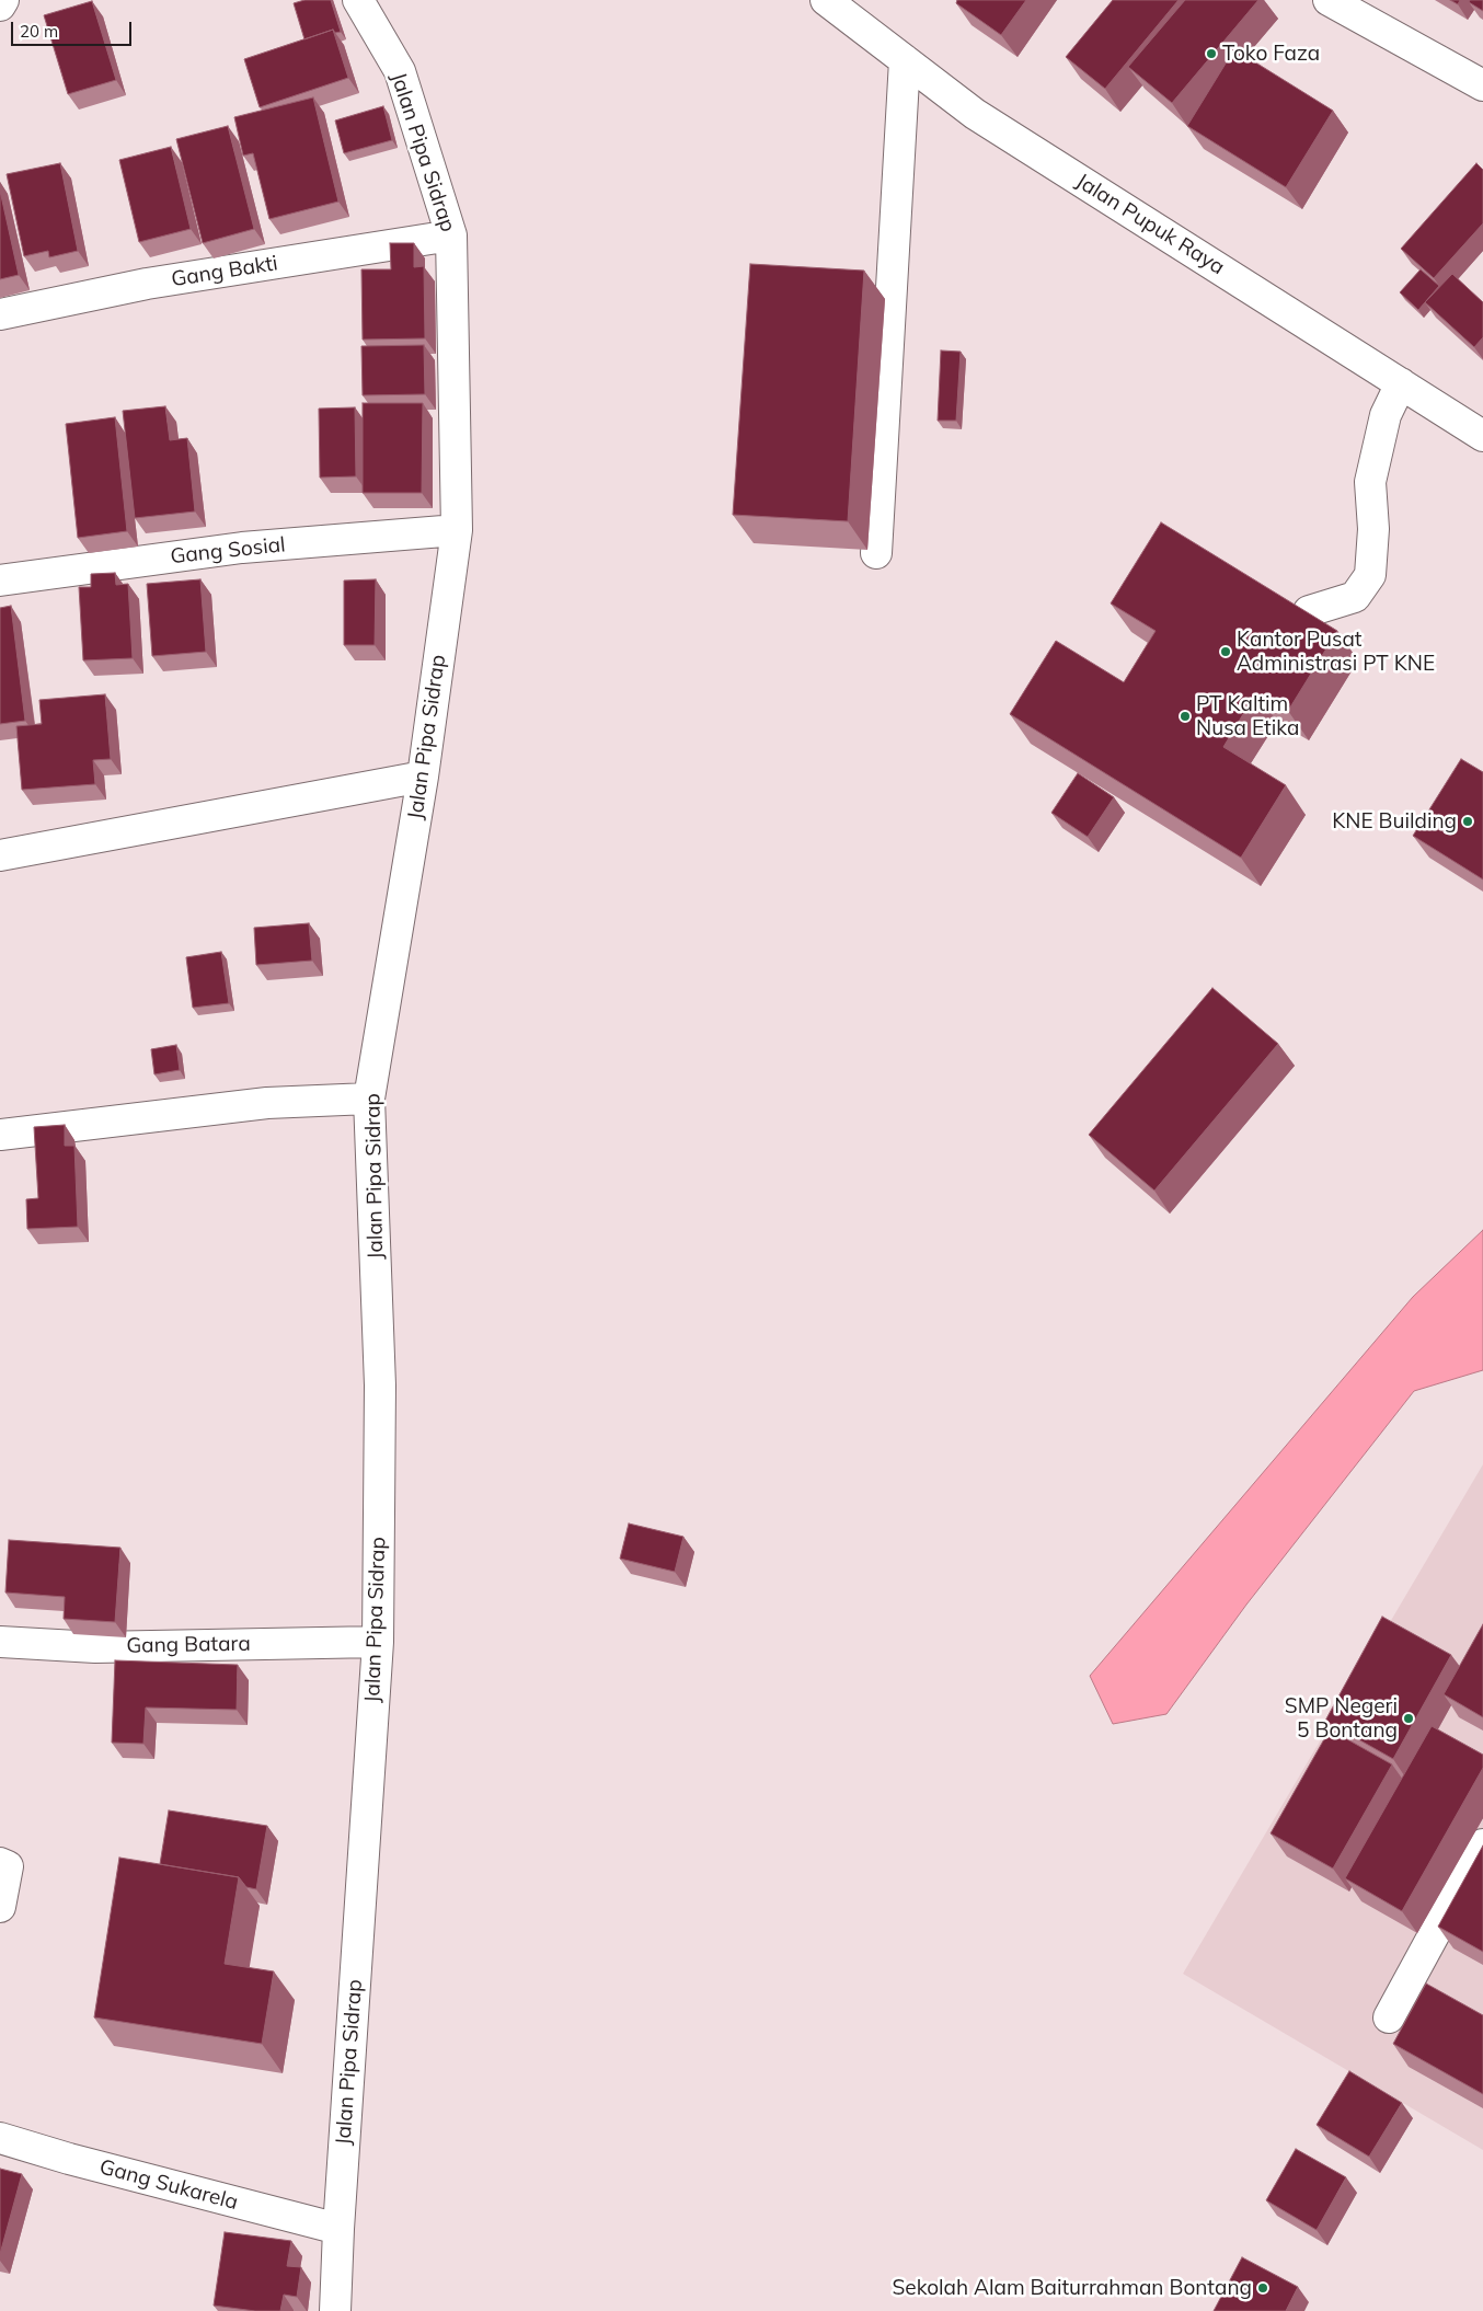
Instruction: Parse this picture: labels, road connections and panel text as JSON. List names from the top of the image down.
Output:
{
  "streets": {
    "street": [
      "Jalan Pipa Sidrap",
      "Jalan Pupuk Raya",
      "Gang Bakti",
      "Gang Sosial",
      "Gang Batara",
      "Gang Sukarela"
    ]
  },
  "crossings": [
    ["Jalan Pipa Sidrap", "Gang Bakti"],
    ["Jalan Pipa Sidrap", "Gang Sosial"],
    ["Jalan Pipa Sidrap", "Gang Batara"],
    ["Jalan Pipa Sidrap", "Gang Sukarela"]
  ],
  "places": [
    "Toko Faza",
    "Kantor Pusat Administrasi PT KNE",
    "PT Kaltim Nusa Etika",
    "KNE Building",
    "SMP Negeri 5 Bontang",
    "Sekolah Alam Baiturrahman Bontang"
  ],
  "scale_bar": "20 m"
}
